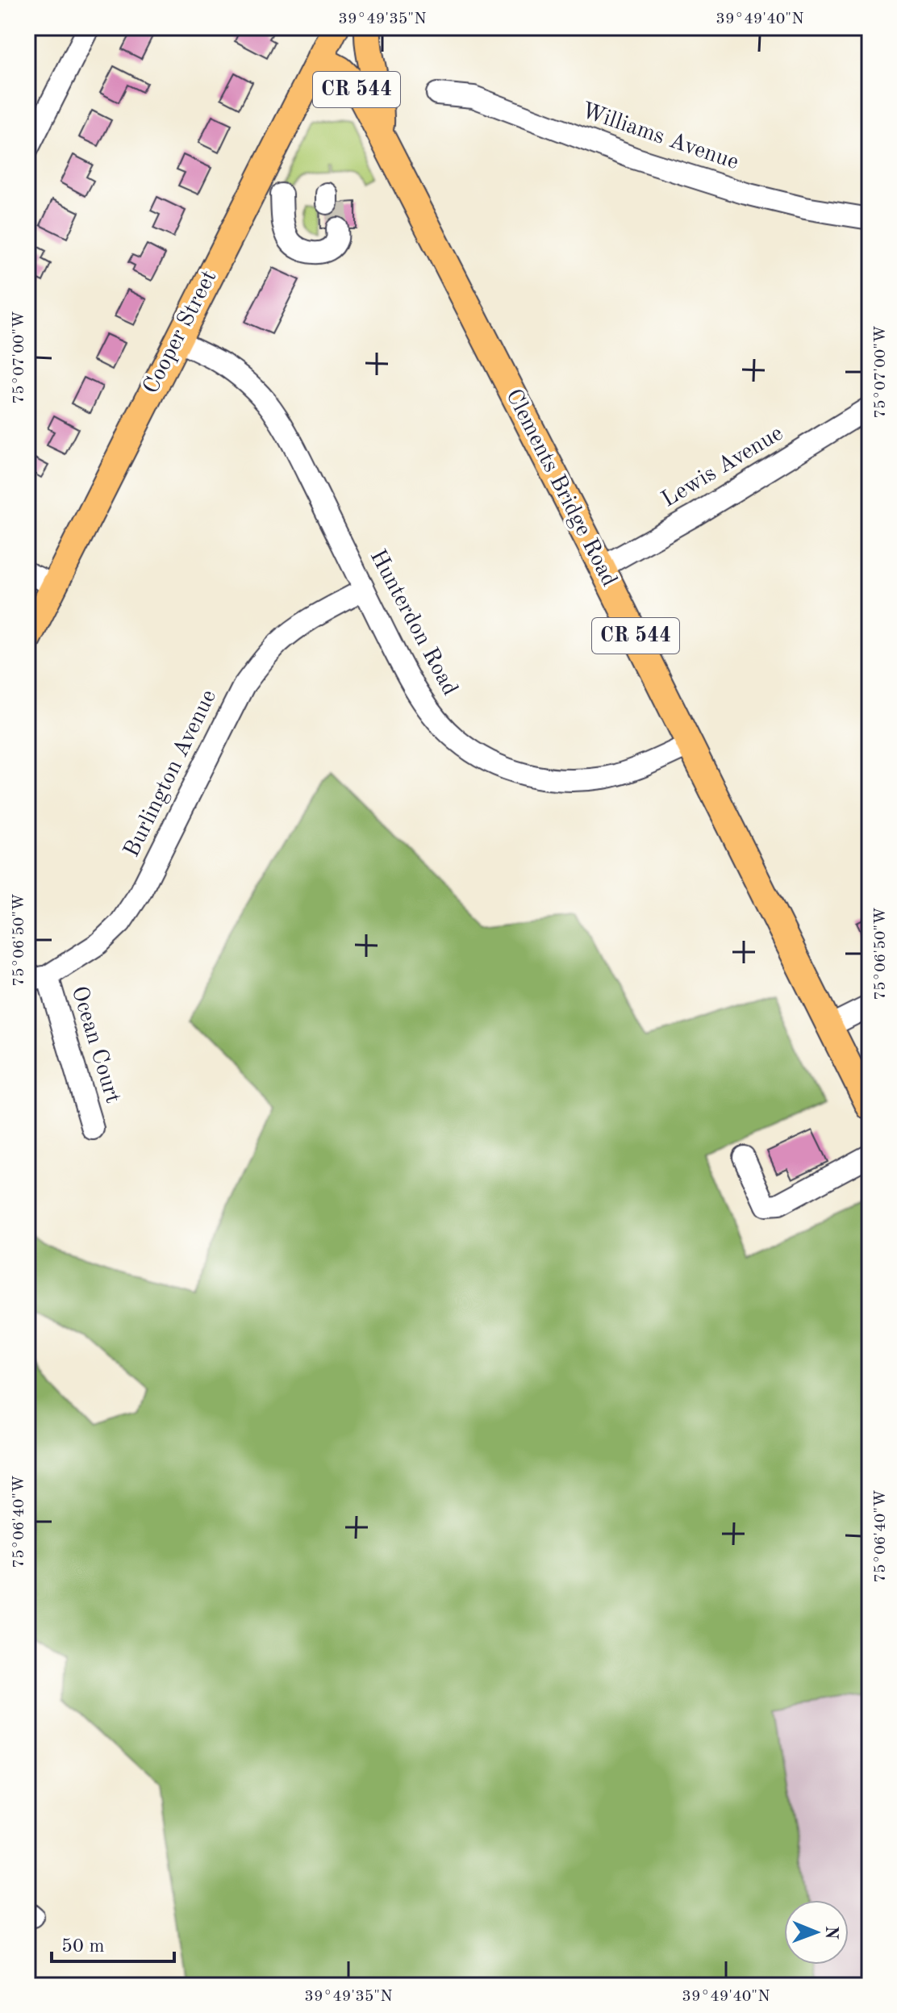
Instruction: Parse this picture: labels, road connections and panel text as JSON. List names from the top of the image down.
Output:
{
  "streets": {
    "main road": ["CR 544", "Cooper Street", "Clements Bridge Road"],
    "street": [
      "Williams Avenue",
      "Lewis Avenue",
      "Hunterdon Road",
      "Burlington Avenue",
      "Ocean Court"
    ]
  },
  "crossings": [
    ["Cooper Street", "Clements Bridge Road"],
    ["Cooper Street", "Hunterdon Road"],
    ["Lewis Avenue", "Clements Bridge Road"],
    ["Clements Bridge Road", "Hunterdon Road"],
    ["Hunterdon Road", "Burlington Avenue"],
    ["Burlington Avenue", "Ocean Court"]
  ],
  "scale_bar": "50 m",
  "north": "right",
  "coordinates": [
    "39°49'35\"N",
    "39°49'40\"N",
    "75°07'00\"W",
    "75°06'50\"W",
    "75°06'40\"W"
  ]
}
